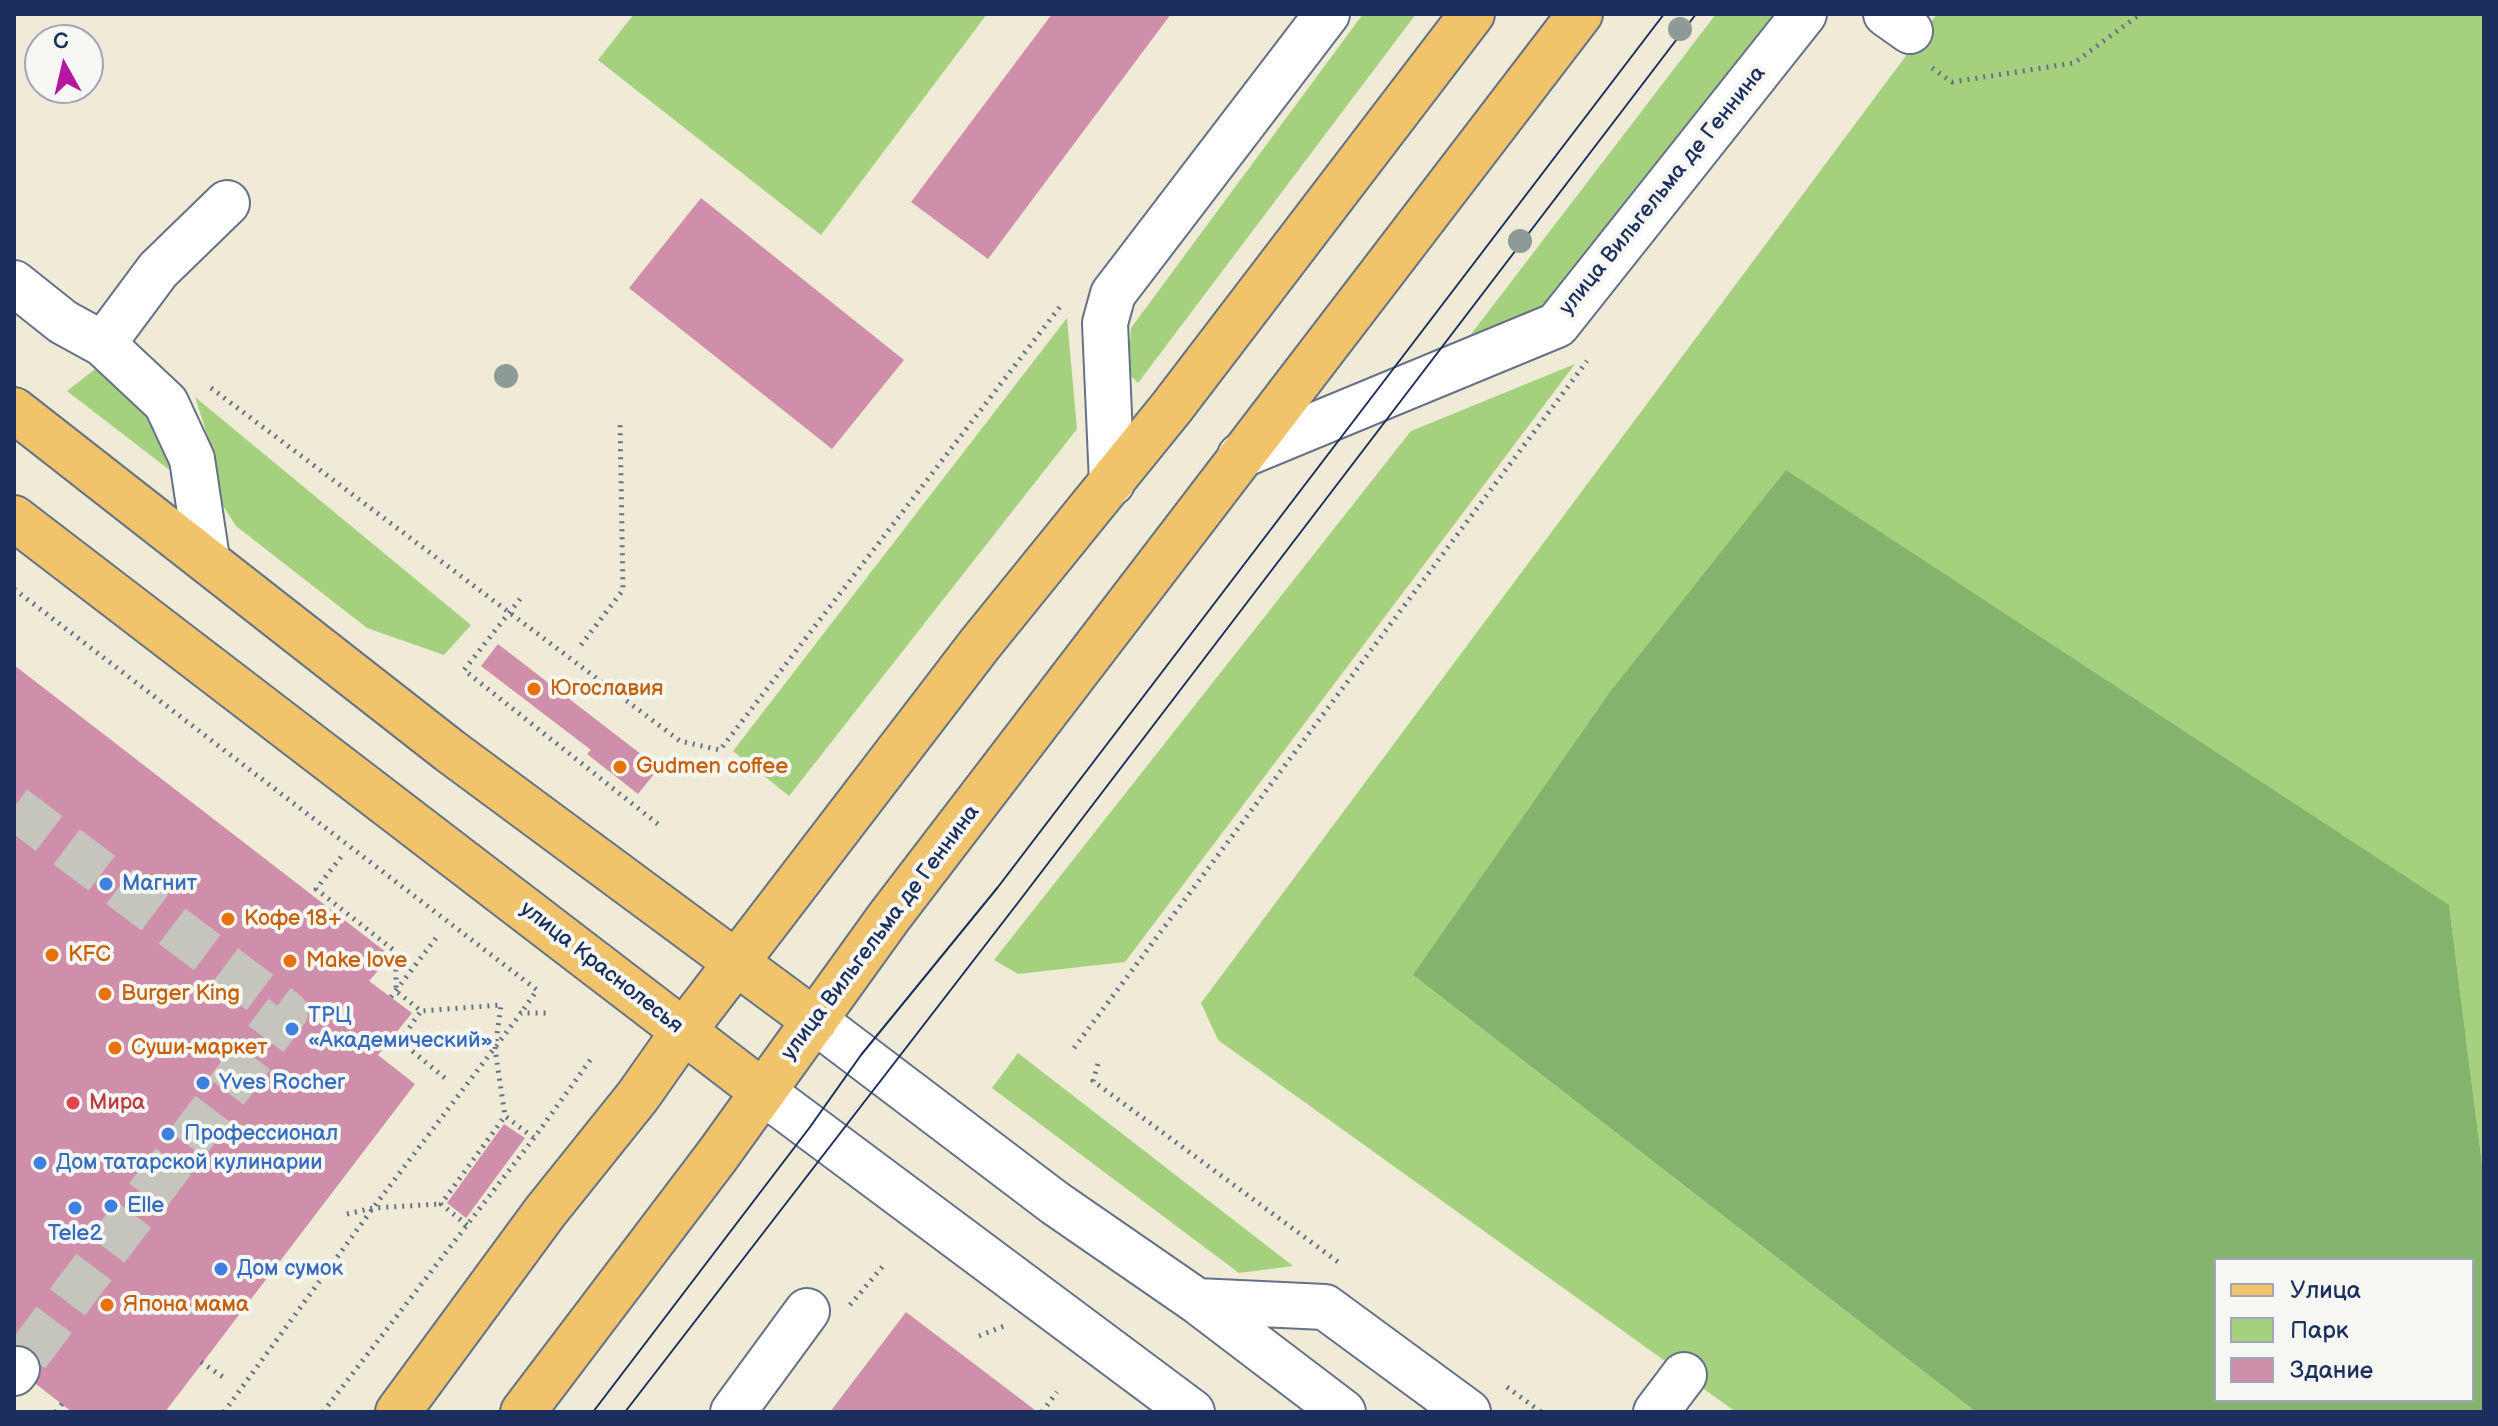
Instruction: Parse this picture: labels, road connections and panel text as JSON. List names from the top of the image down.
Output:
{
  "streets": {
    "main road": ["улица Вильгельма де Геннина", "улица Краснолесья"]
  },
  "crossings": [
    ["улица Вильгельма де Геннина", "улица Краснолесья"]
  ],
  "places": [
    "Югославия",
    "Gudmen coffee",
    "Магнит",
    "Кофе 18+",
    "KFC",
    "Make love",
    "Burger King",
    "ТРЦ «Академический»",
    "Суши-маркет",
    "Yves Rocher",
    "Мира",
    "Профессионал",
    "Дом татарской кулинарии",
    "Elle",
    "Tele2",
    "Дом сумок",
    "Япона мама"
  ],
  "legend": ["Улица", "Парк", "Здание"],
  "north": "top"
}
